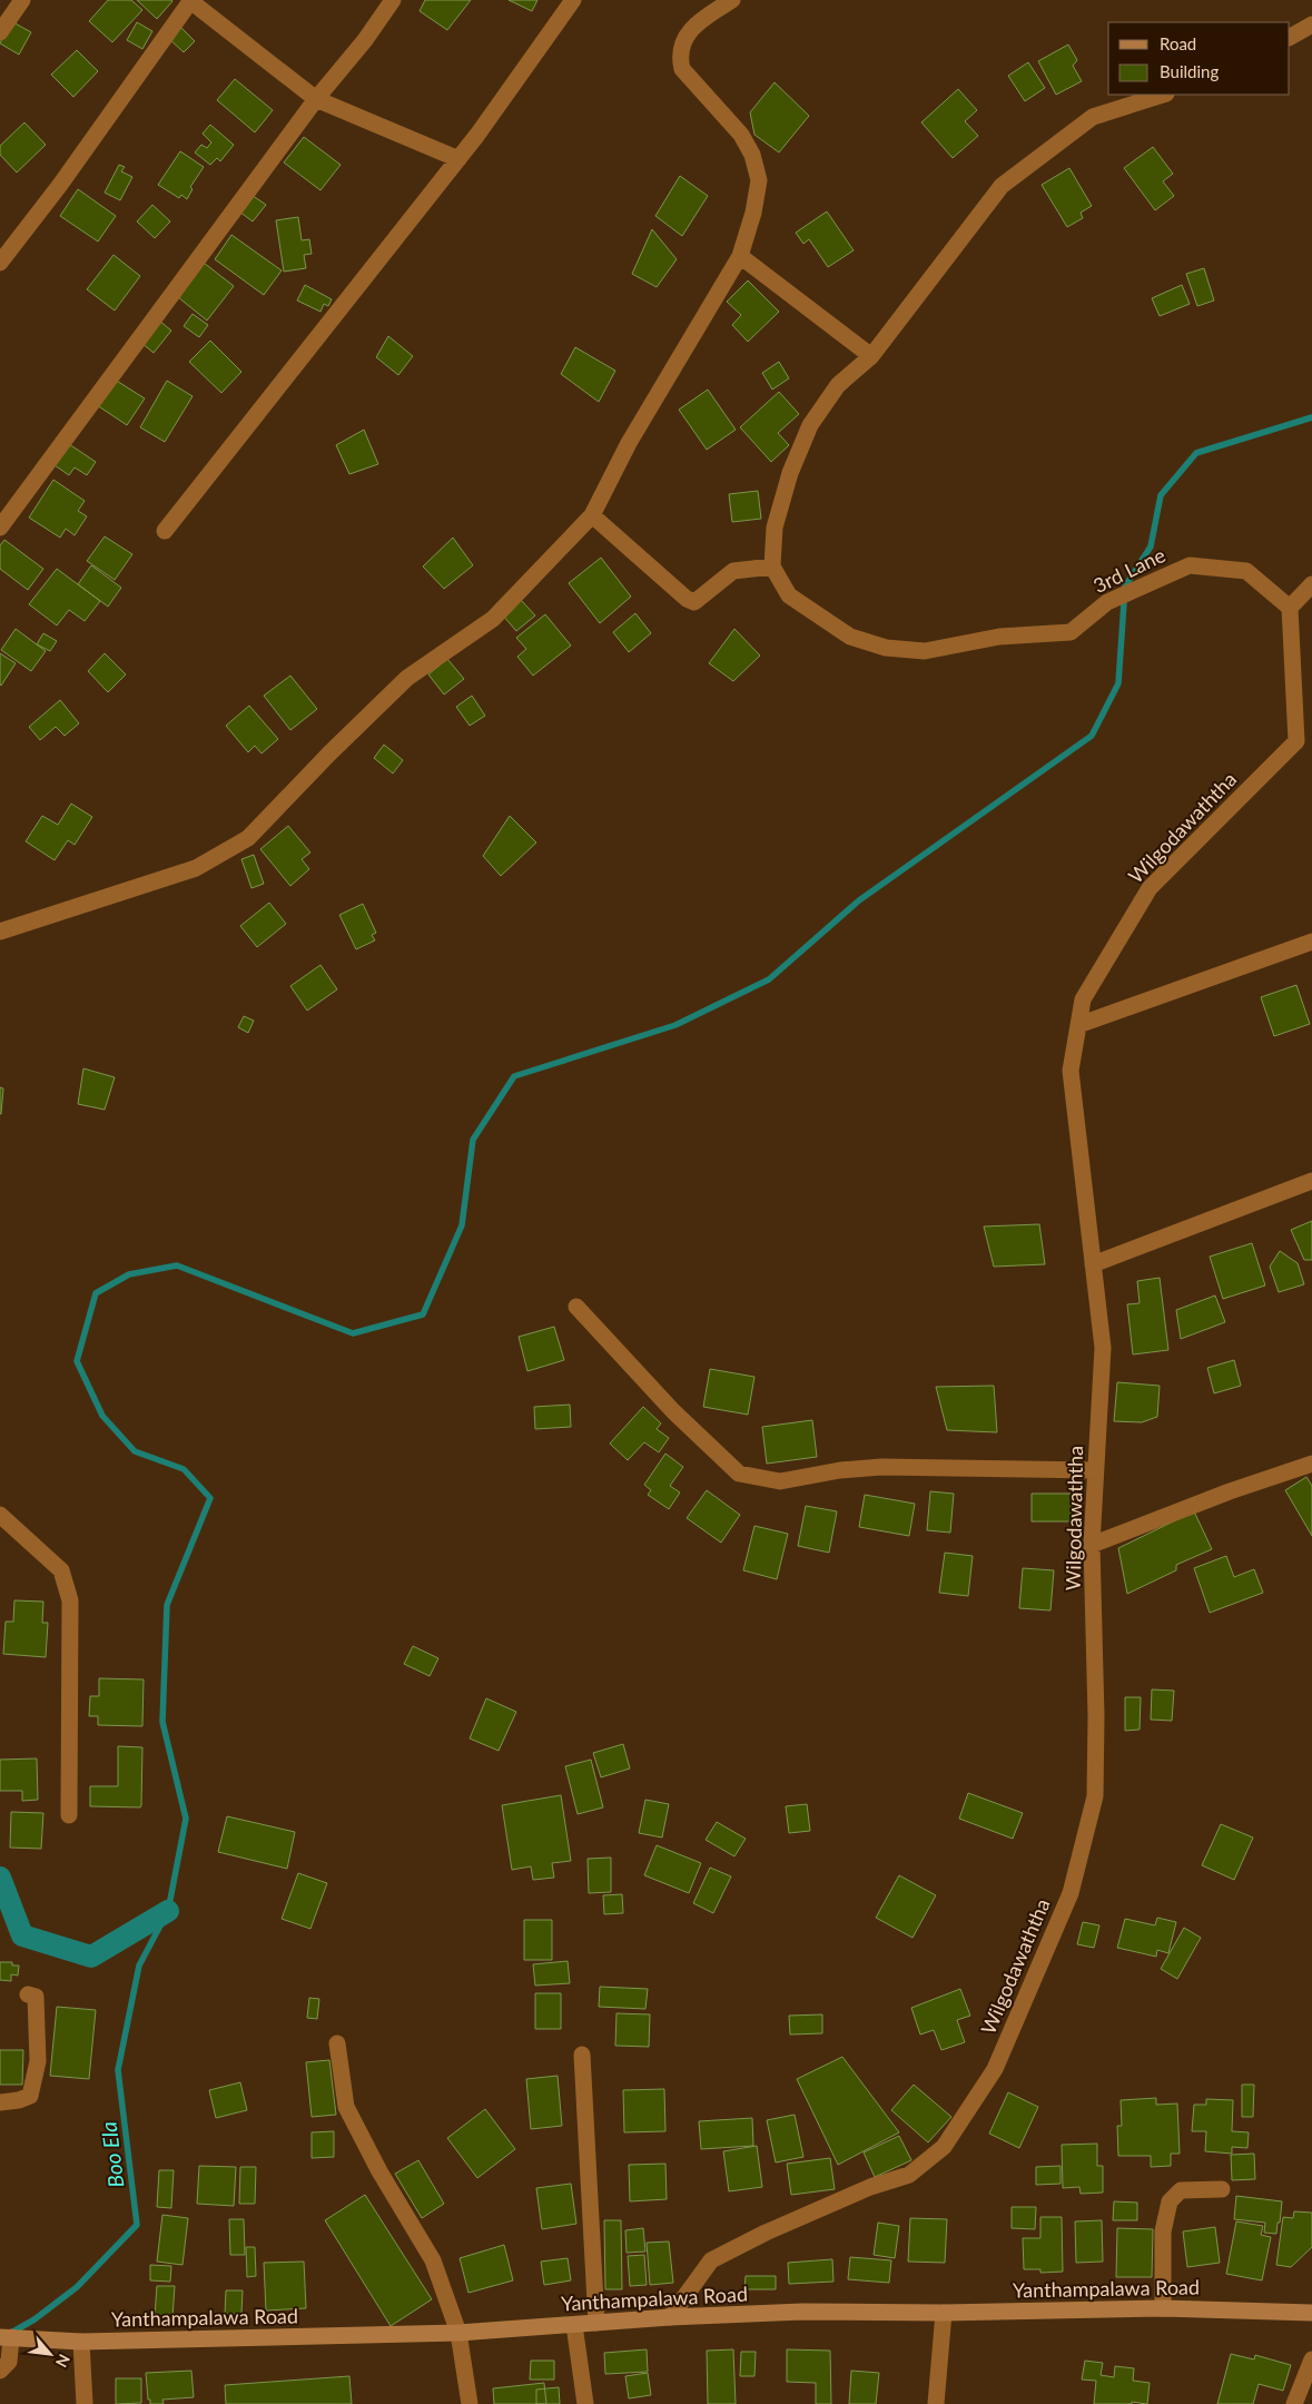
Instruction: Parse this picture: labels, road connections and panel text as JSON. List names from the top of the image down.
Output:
{
  "streets": {
    "main road": ["Yanthampalawa Road"],
    "street": ["3rd Lane", "Wilgodawaththa"]
  },
  "crossings": [
    ["3rd Lane", "Wilgodawaththa"],
    ["Wilgodawaththa", "Yanthampalawa Road"]
  ],
  "water": ["Boo Ela"],
  "legend": ["Road", "Building"],
  "north": "bottom right"
}
